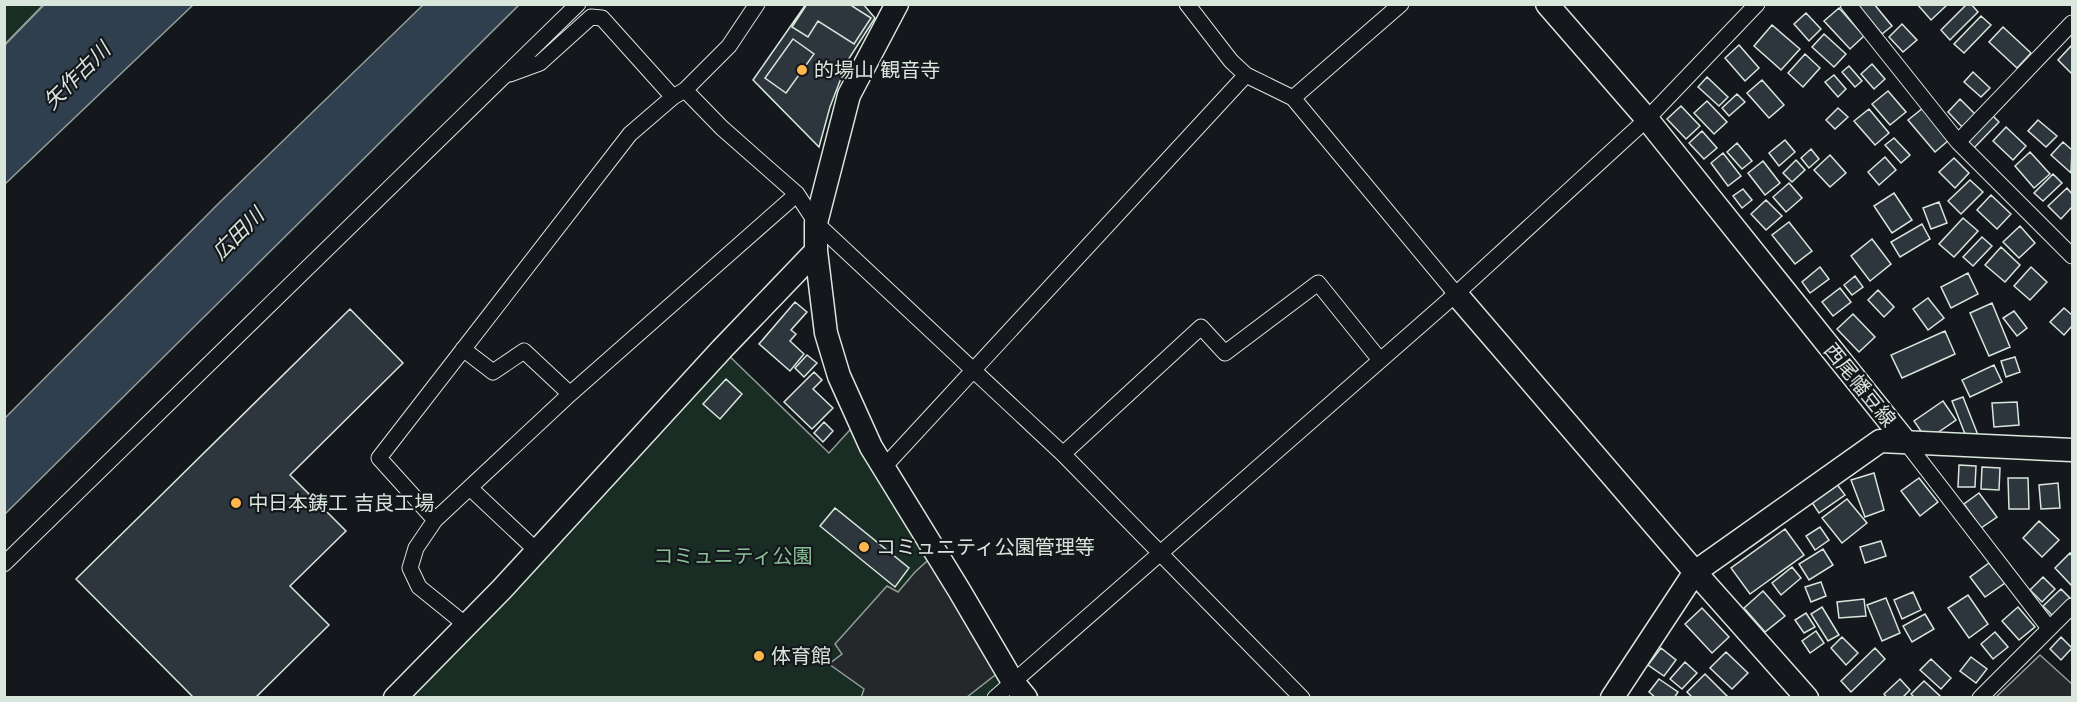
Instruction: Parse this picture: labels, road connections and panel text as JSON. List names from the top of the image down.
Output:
{
  "streets": {
    "street": ["西尾幡豆線"]
  },
  "water": ["矢作古川", "広田川"],
  "parks": ["コミュニティ公園"],
  "places": [
    "的場山 観音寺",
    "中日本鋳工 吉良工場",
    "コミュニティ公園管理等",
    "体育館"
  ]
}
